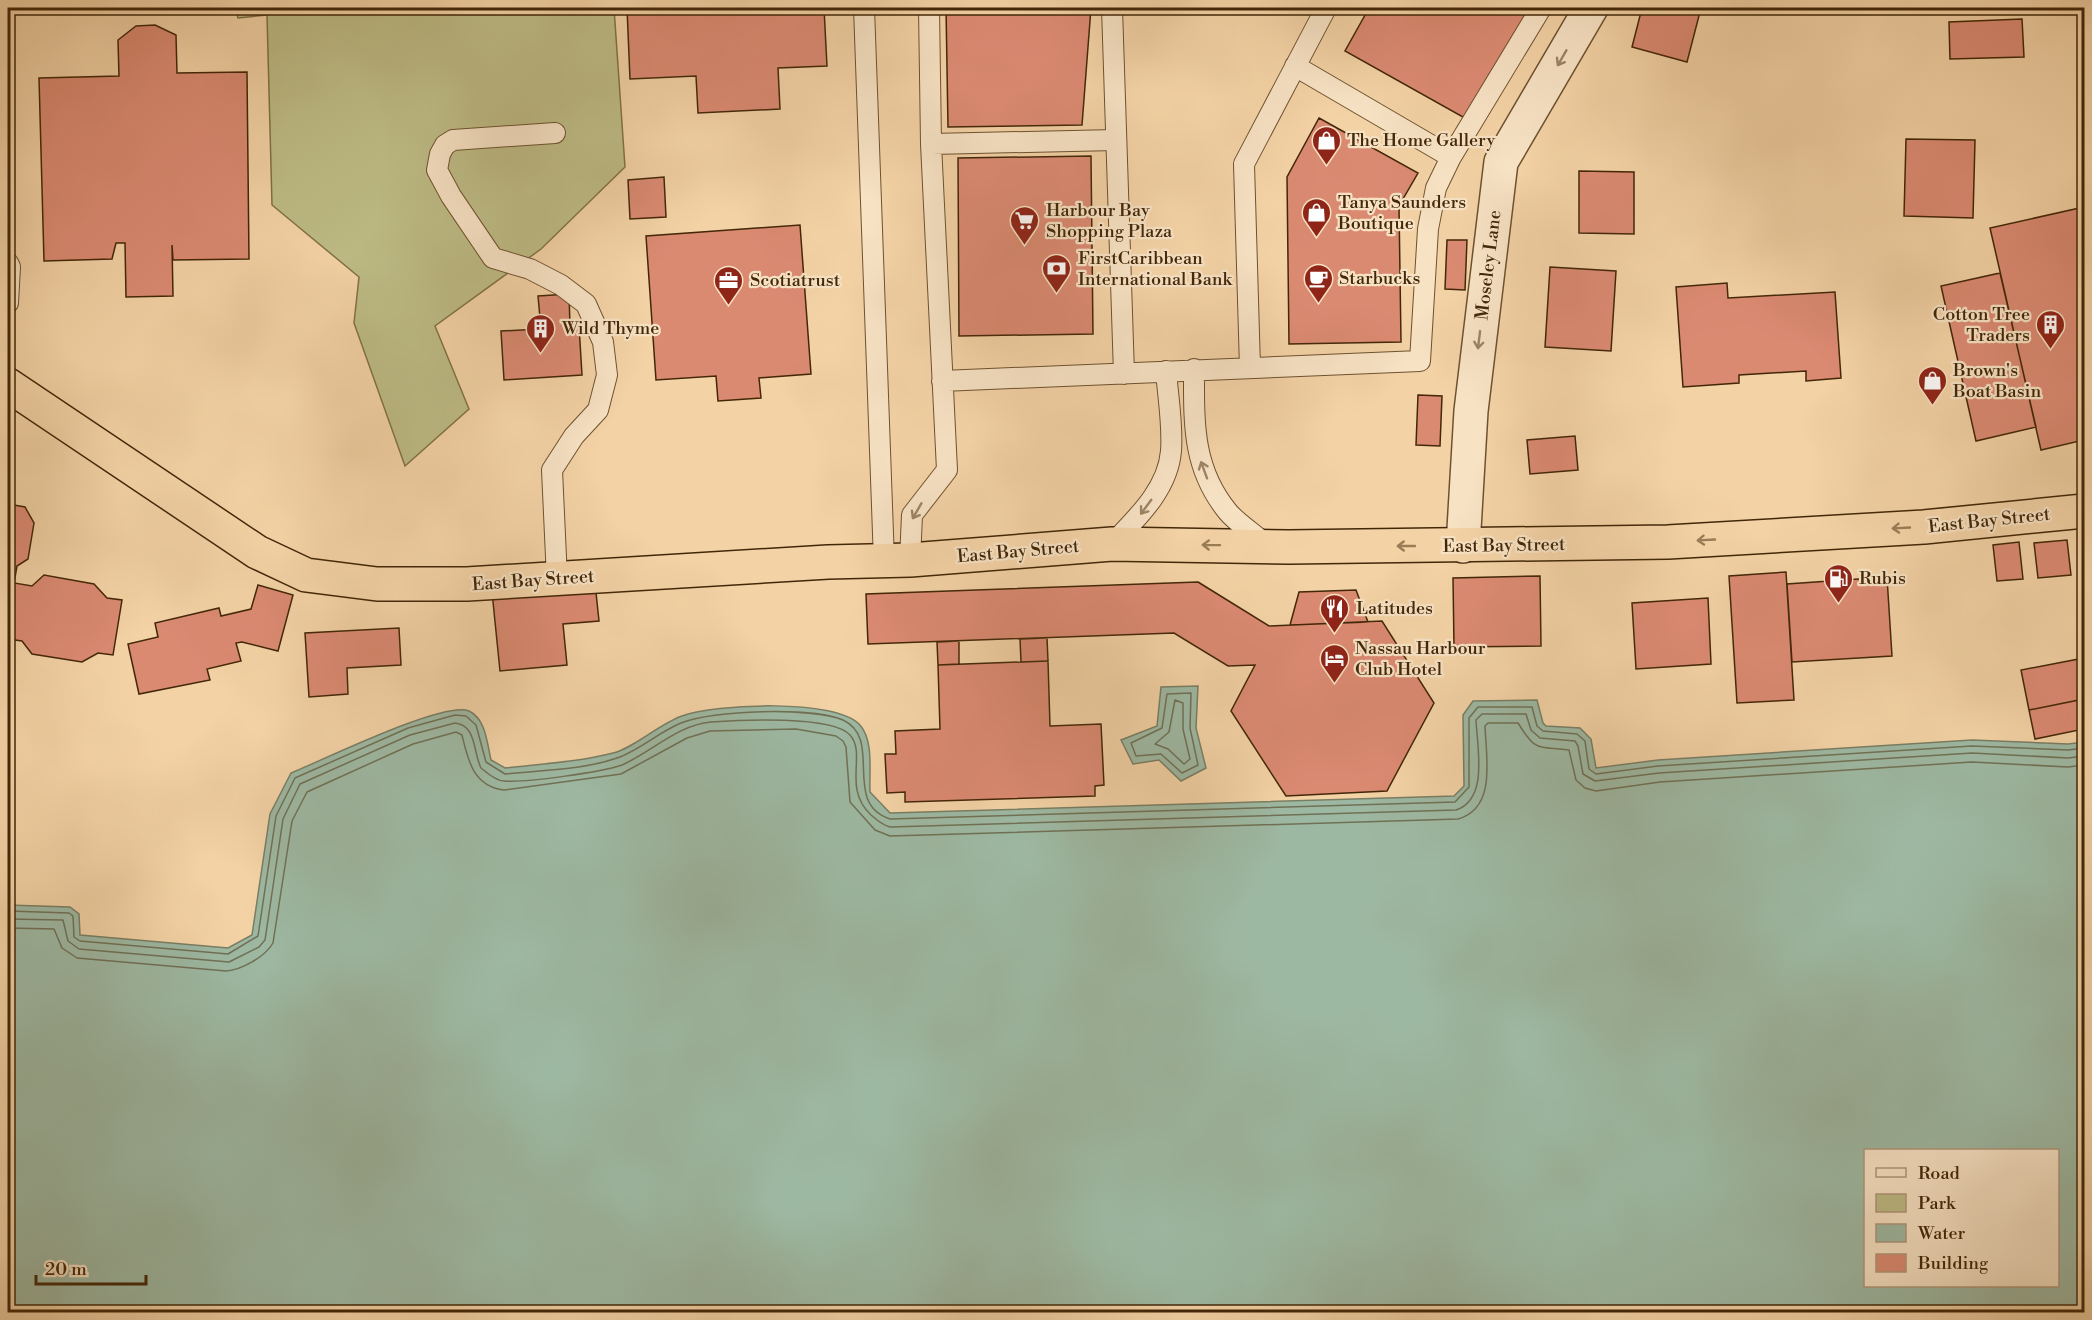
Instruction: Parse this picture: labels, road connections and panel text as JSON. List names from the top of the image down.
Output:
{
  "streets": {
    "highway": ["East Bay Street"],
    "street": ["Moseley Lane"]
  },
  "crossings": [
    ["Moseley Lane", "East Bay Street"]
  ],
  "one_way": ["Moseley Lane", "East Bay Street"],
  "places": {
    "shop": ["The Home Gallery", "Tanya Saunders Boutique", "Brown's Boat Basin"],
    "supermarket": ["Harbour Bay Shopping Plaza"],
    "bank": ["FirstCaribbean International Bank"],
    "cafe": ["Starbucks"],
    "office": ["Scotiatrust"],
    "building": ["Cotton Tree Traders", "Wild Thyme"],
    "fuel station": ["Rubis"],
    "restaurant": ["Latitudes"],
    "hotel": ["Nassau Harbour Club Hotel"]
  },
  "legend": [
    "Road",
    "Park",
    "Water",
    "Building"
  ],
  "scale_bar": "20 m"
}
